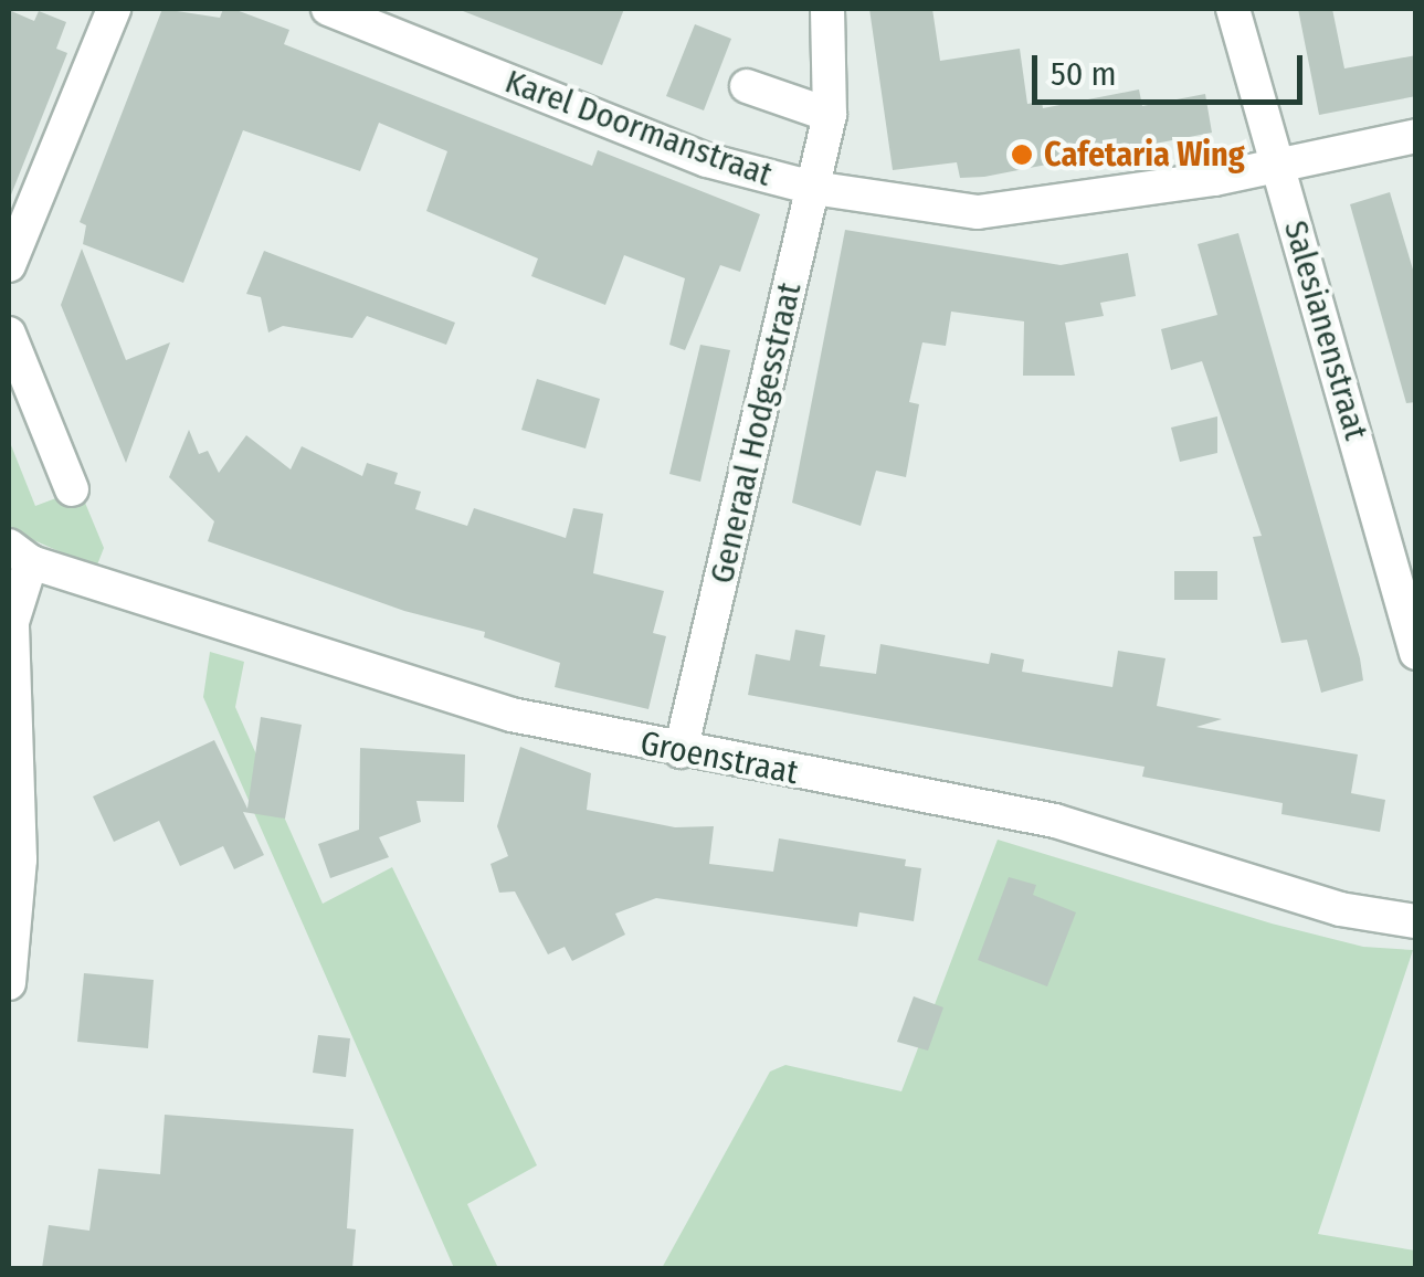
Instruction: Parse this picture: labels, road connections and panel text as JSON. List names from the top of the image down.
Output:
{
  "streets": {
    "street": [
      "Karel Doormanstraat",
      "Salesianenstraat",
      "Generaal Hodgesstraat",
      "Groenstraat"
    ]
  },
  "crossings": [
    ["Karel Doormanstraat", "Salesianenstraat"],
    ["Karel Doormanstraat", "Generaal Hodgesstraat"],
    ["Generaal Hodgesstraat", "Groenstraat"]
  ],
  "places": ["Cafetaria Wing"],
  "scale_bar": "50 m"
}
